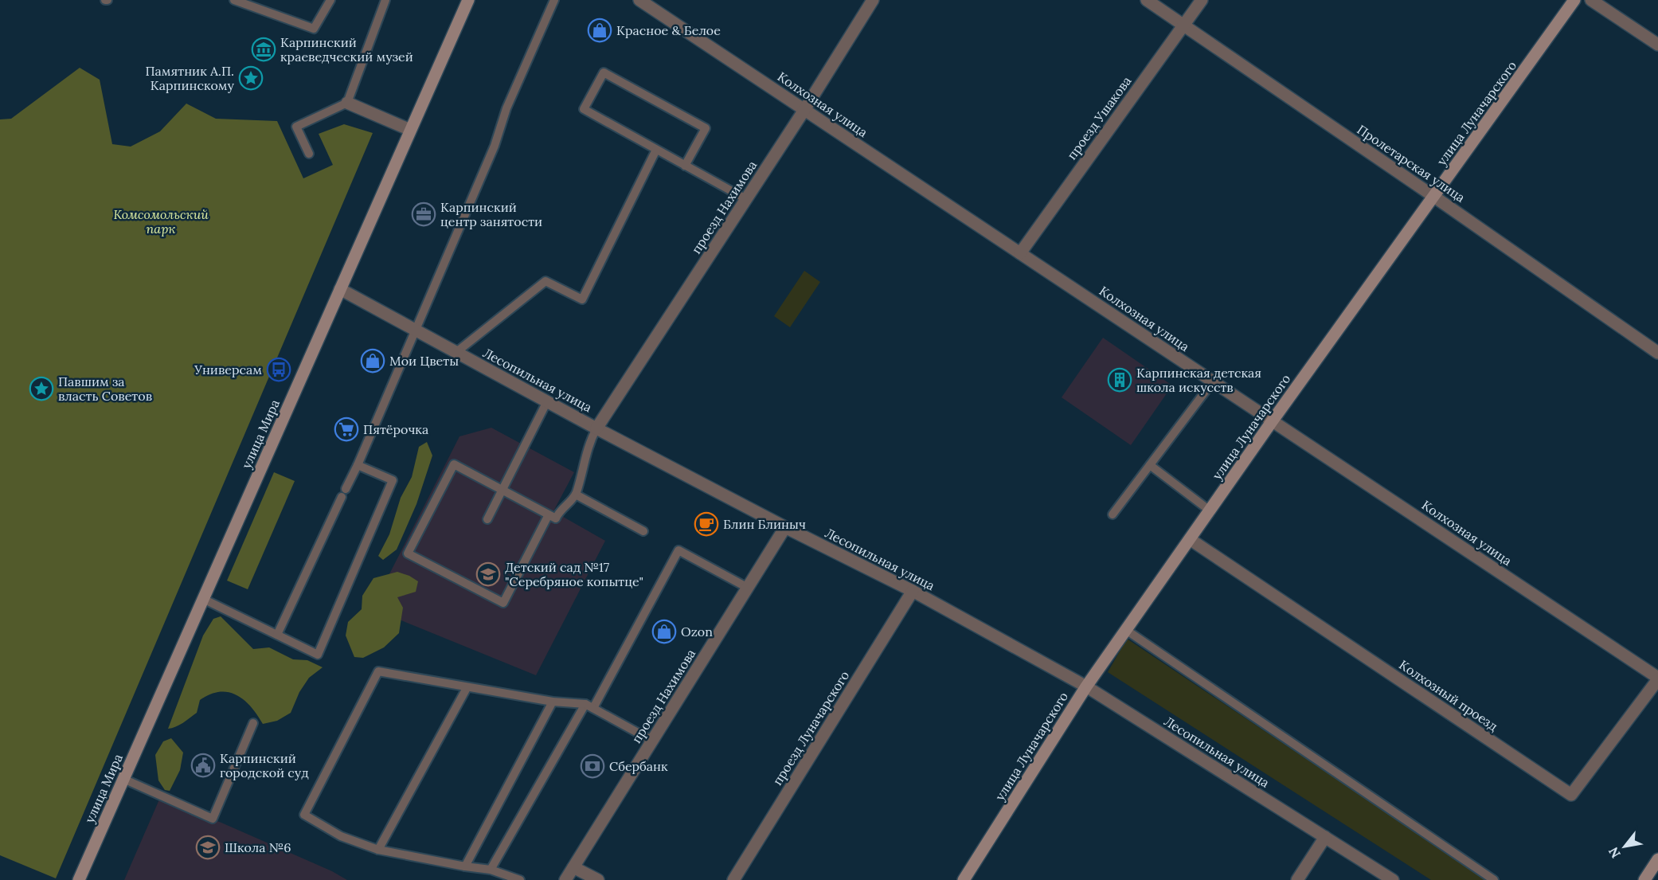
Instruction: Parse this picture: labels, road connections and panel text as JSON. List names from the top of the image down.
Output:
{
  "streets": {
    "street": [
      "Колхозная улица",
      "улица Луначарского",
      "проезд Ушакова",
      "Пролетарская улица",
      "проезд Нахимова",
      "Лесопильная улица",
      "улица Мира",
      "Колхозный проезд",
      "проезд Луначарского"
    ]
  },
  "crossings": [
    ["Колхозная улица", "улица Луначарского"],
    ["Колхозная улица", "проезд Ушакова"],
    ["Колхозная улица", "проезд Нахимова"],
    ["Колхозная улица", "Колхозный проезд"],
    ["улица Луначарского", "Пролетарская улица"],
    ["улица Луначарского", "Лесопильная улица"],
    ["улица Луначарского", "Колхозный проезд"],
    ["проезд Ушакова", "Пролетарская улица"],
    ["проезд Нахимова", "Лесопильная улица"],
    ["Лесопильная улица", "улица Мира"],
    ["Лесопильная улица", "проезд Луначарского"]
  ],
  "parks": ["Комсомольский парк"],
  "places": {
    "shop": ["Красное & Белое", "Мои Цветы", "Ozon"],
    "museum": ["Карпинский краеведческий музей"],
    "place": ["Памятник А.П. Карпинскому", "Павшим за власть Советов"],
    "office": ["Карпинский центр занятости"],
    "bus stop": ["Универсам"],
    "building": ["Карпинская детская школа искусств"],
    "supermarket": ["Пятёрочка"],
    "cafe": ["Блин Блиныч"],
    "school or university": ["Детский сад №17 \"Серебряное копытце\"", "Школа №6"],
    "public building": ["Карпинский городской суд"],
    "bank": ["Сбербанк"]
  },
  "north": "bottom left"
}
